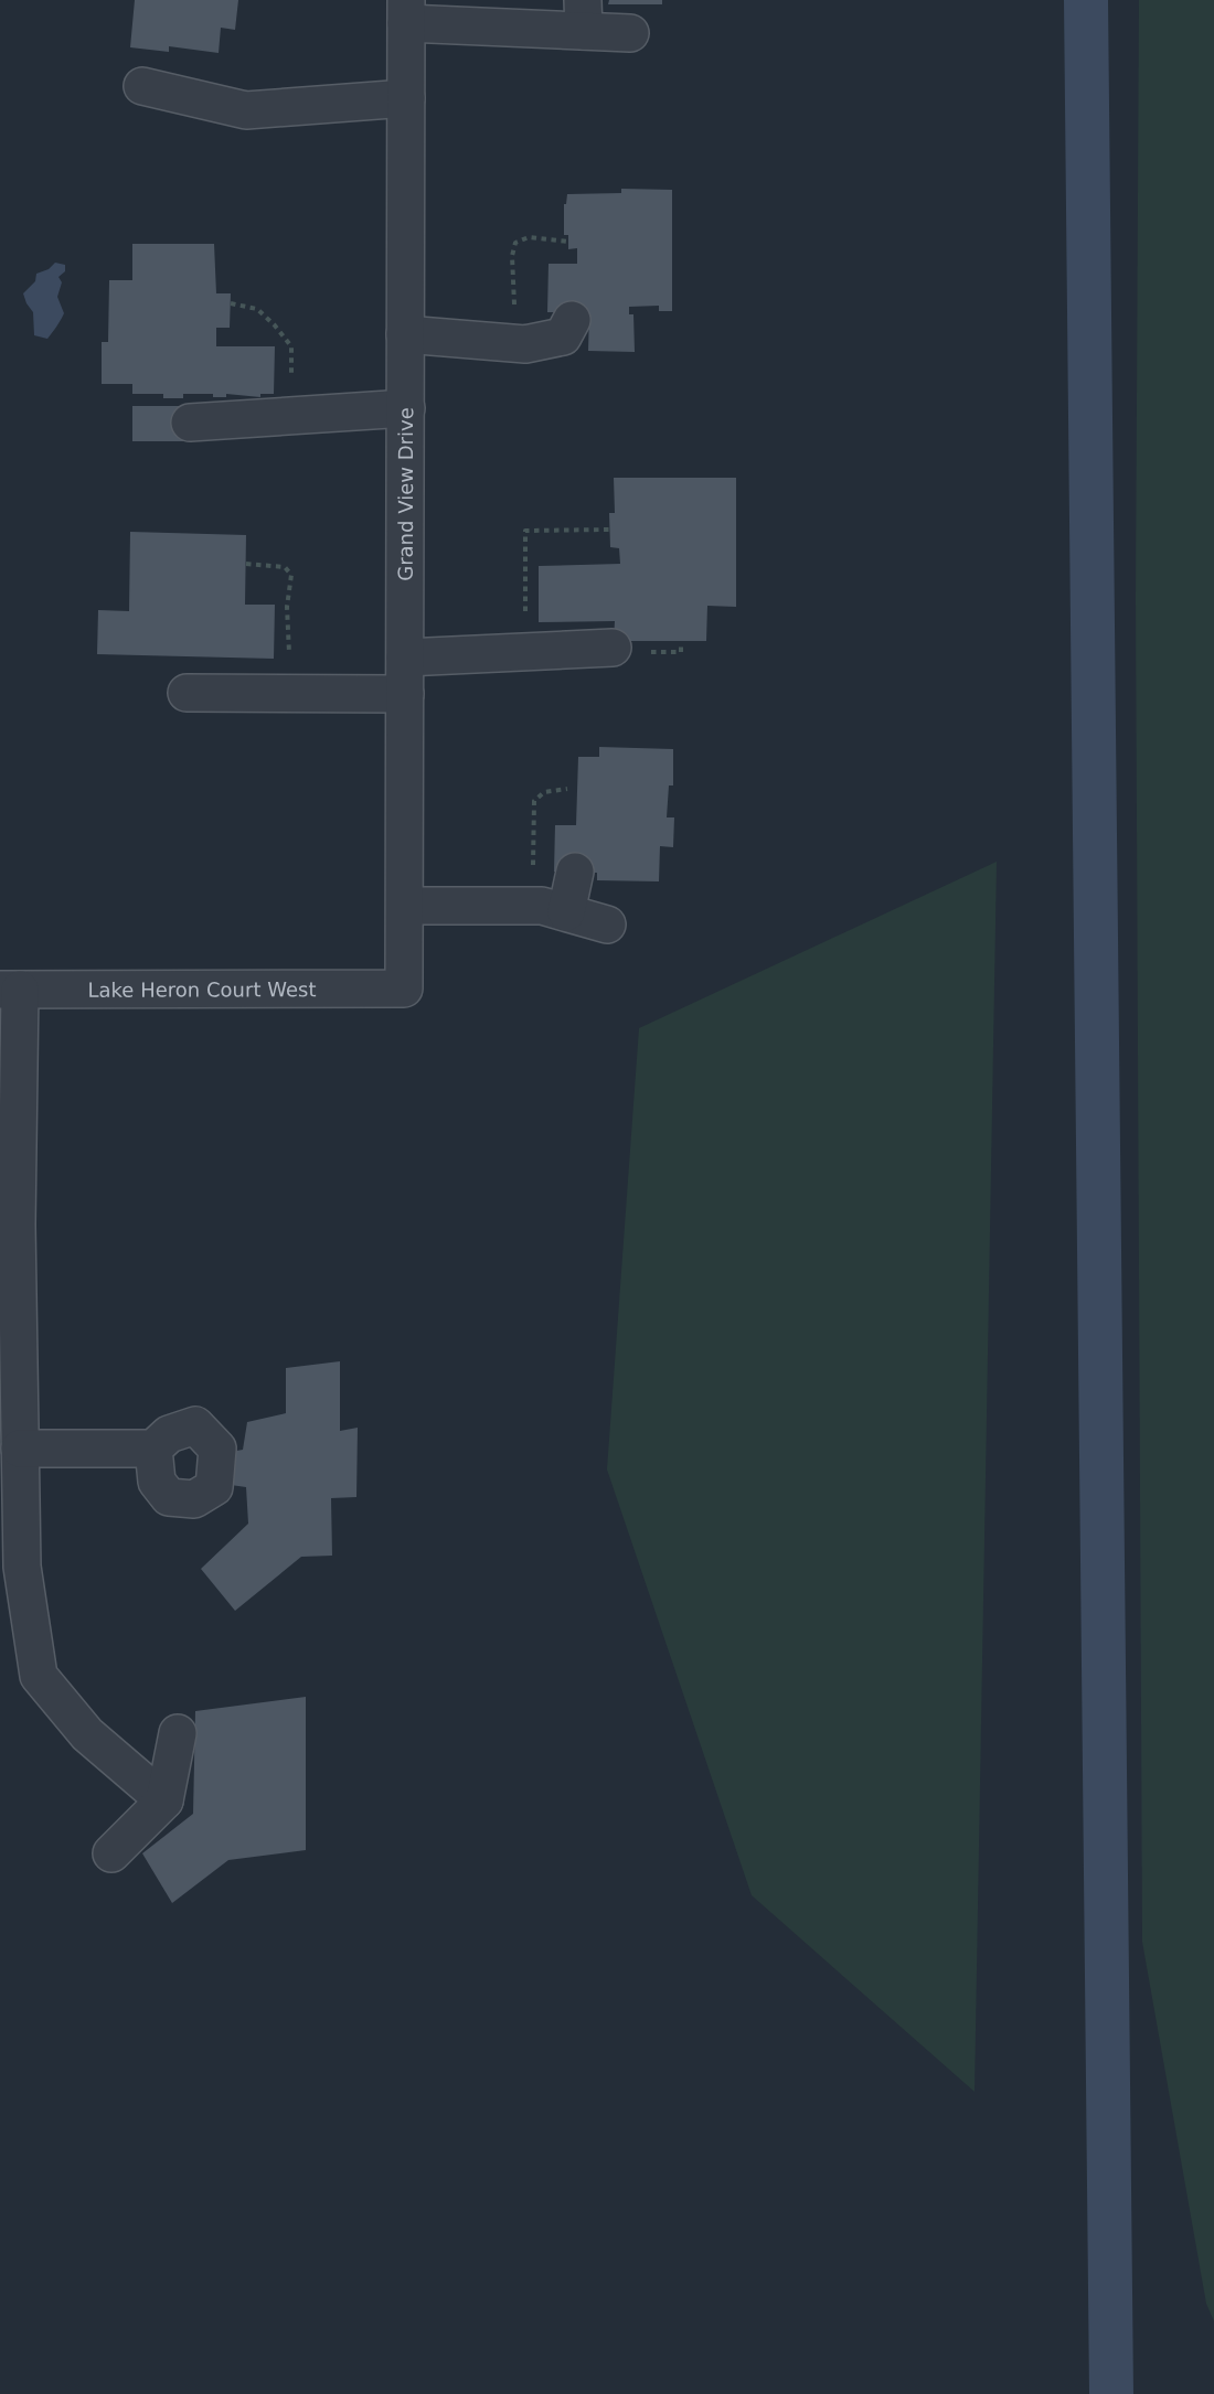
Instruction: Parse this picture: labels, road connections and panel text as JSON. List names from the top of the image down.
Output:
{
  "streets": {
    "street": ["Grand View Drive", "Lake Heron Court West"]
  },
  "crossings": [
    ["Grand View Drive", "Lake Heron Court West"]
  ]
}
